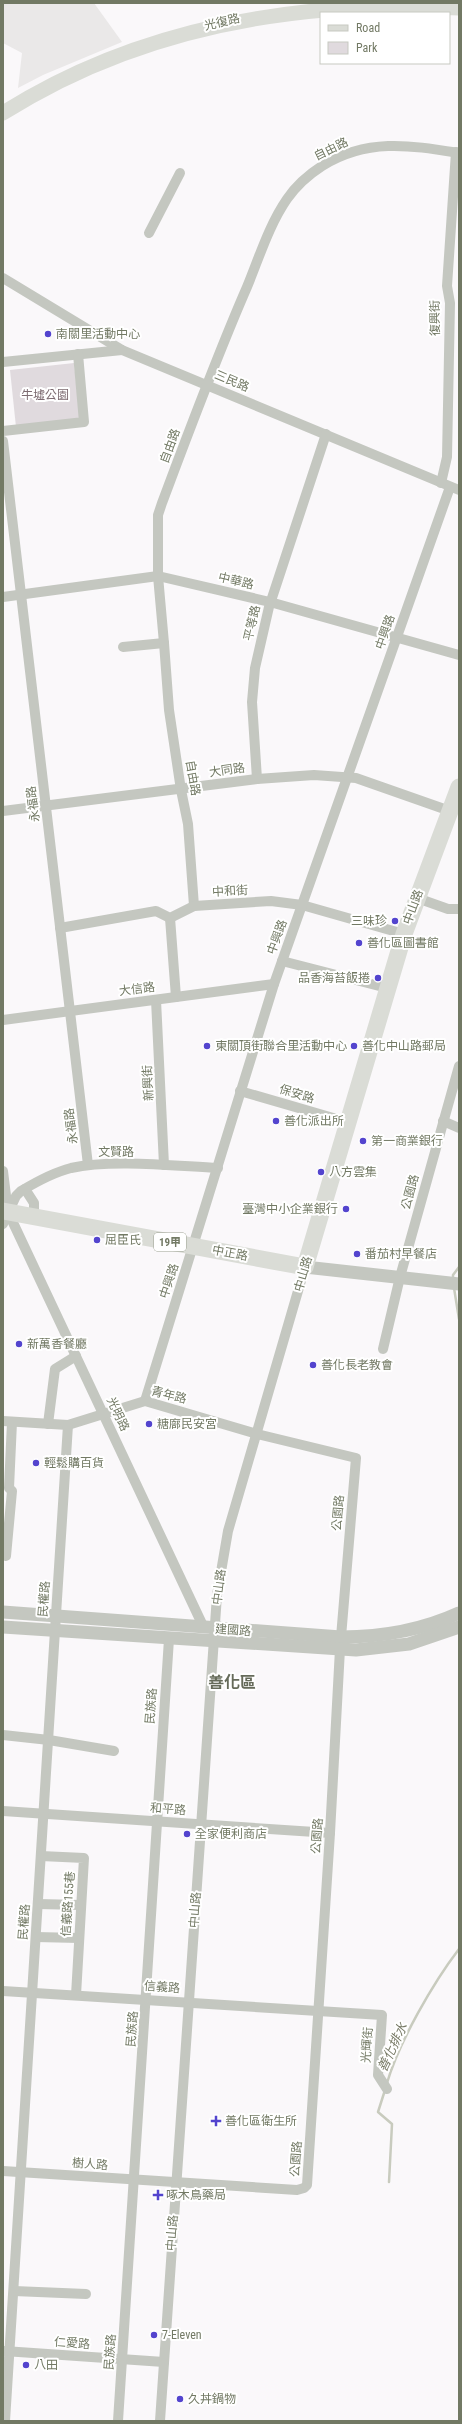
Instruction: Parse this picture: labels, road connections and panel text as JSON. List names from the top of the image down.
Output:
{
  "streets": {
    "main road": [
      "光復路",
      "中山路",
      "19甲",
      "中正路"
    ],
    "street": [
      "自由路",
      "復興街",
      "三民路",
      "中華路",
      "平等路",
      "中興路",
      "大同路",
      "永福路",
      "中和街",
      "大信路",
      "新興街",
      "保安路",
      "文賢路",
      "公園路",
      "青年路",
      "光明路",
      "民權路",
      "建國路",
      "民族路",
      "和平路",
      "信義路155巷",
      "信義路",
      "光輝街",
      "樹人路",
      "仁愛路"
    ]
  },
  "crossings": [
    ["自由路", "復興街"],
    ["自由路", "三民路"],
    ["自由路", "中華路"],
    ["自由路", "大同路"],
    ["自由路", "中和街"],
    ["復興街", "三民路"],
    ["復興街", "中興路"],
    ["三民路", "平等路"],
    ["三民路", "中興路"],
    ["中華路", "平等路"],
    ["中華路", "中興路"],
    ["中華路", "永福路"],
    ["平等路", "大同路"],
    ["中興路", "大同路"],
    ["中興路", "中和街"],
    ["中興路", "大信路"],
    ["中興路", "保安路"],
    ["中興路", "文賢路"],
    ["中興路", "中正路"],
    ["中興路", "青年路"],
    ["大同路", "永福路"],
    ["大同路", "中山路"],
    ["永福路", "大信路"],
    ["永福路", "文賢路"],
    ["中和街", "中山路"],
    ["中山路", "保安路"],
    ["中山路", "公園路"],
    ["中山路", "中正路"],
    ["中山路", "青年路"],
    ["中山路", "光明路"],
    ["中山路", "建國路"],
    ["中山路", "和平路"],
    ["中山路", "信義路"],
    ["中山路", "樹人路"],
    ["中山路", "仁愛路"],
    ["大信路", "新興街"],
    ["新興街", "文賢路"],
    ["文賢路", "中正路"],
    ["文賢路", "光明路"],
    ["公園路", "中正路"],
    ["公園路", "青年路"],
    ["公園路", "建國路"],
    ["公園路", "和平路"],
    ["公園路", "信義路"],
    ["公園路", "光輝街"],
    ["公園路", "樹人路"],
    ["中正路", "光明路"],
    ["青年路", "光明路"],
    ["青年路", "民權路"],
    ["光明路", "建國路"],
    ["民權路", "建國路"],
    ["民權路", "和平路"],
    ["民權路", "信義路155巷"],
    ["民權路", "信義路"],
    ["民權路", "樹人路"],
    ["民權路", "仁愛路"],
    ["建國路", "民族路"],
    ["民族路", "和平路"],
    ["民族路", "信義路"],
    ["民族路", "樹人路"],
    ["民族路", "仁愛路"],
    ["信義路155巷", "信義路"],
    ["信義路", "光輝街"]
  ],
  "districts": ["善化區"],
  "water": ["善化排水"],
  "parks": ["牛墟公園"],
  "places": {
    "other": [
      "南關里活動中心",
      "三味珍",
      "善化區圖書館",
      "品香海苔飯捲",
      "東關頂街聯合里活動中心",
      "善化中山路郵局",
      "善化派出所",
      "第一商業銀行",
      "八方雲集",
      "臺灣中小企業銀行",
      "屈臣氏",
      "番茄村早餐店",
      "新萬香餐廳",
      "善化長老教會",
      "糖廍民安宮",
      "輕鬆購百貨",
      "全家便利商店",
      "7-Eleven",
      "八田",
      "久丼鍋物"
    ],
    "health": ["善化區衛生所", "啄木鳥藥局"]
  },
  "legend": ["Road", "Park"]
}
